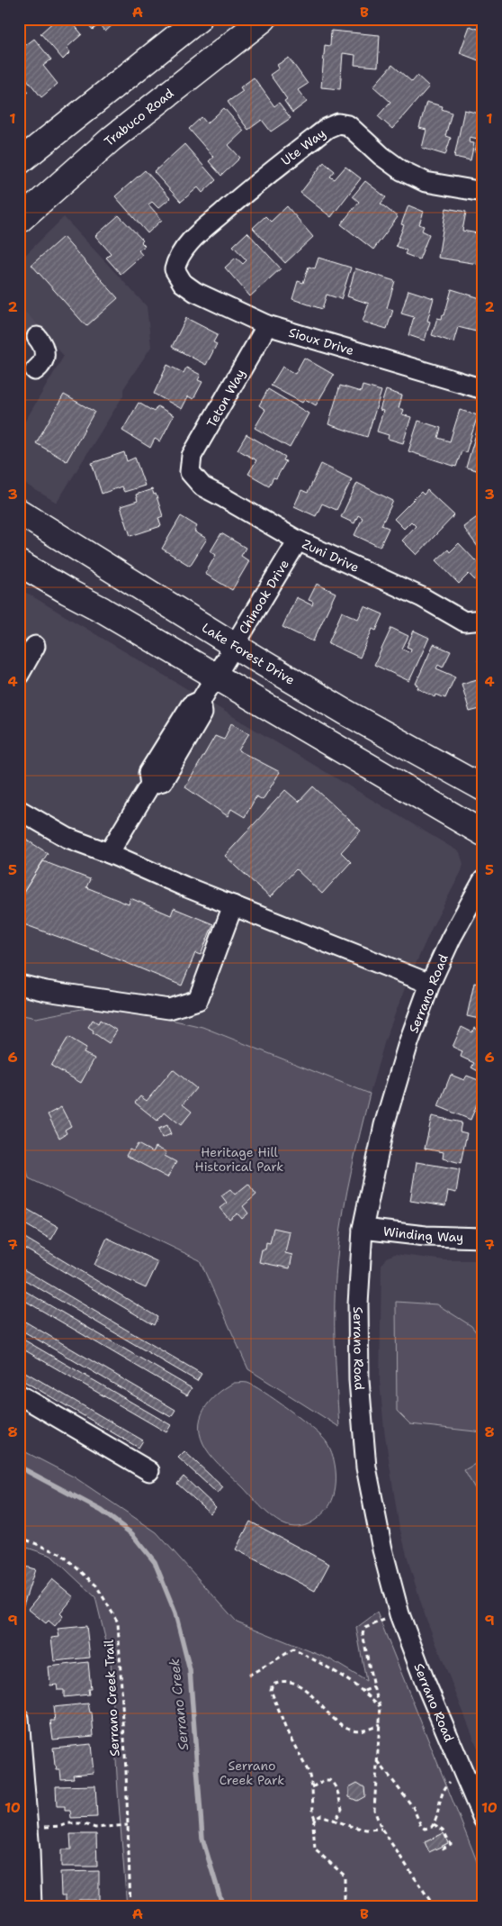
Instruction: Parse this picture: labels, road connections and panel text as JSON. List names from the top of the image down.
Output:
{
  "streets": {
    "main road": ["Trabuco Road", "Lake Forest Drive"],
    "street": [
      "Ute Way",
      "Sioux Drive",
      "Teton Way",
      "Zuni Drive",
      "Chinook Drive",
      "Serrano Road",
      "Winding Way"
    ],
    "path": ["Serrano Creek Trail"]
  },
  "crossings": [
    ["Ute Way", "Sioux Drive"],
    ["Sioux Drive", "Teton Way"],
    ["Teton Way", "Zuni Drive"],
    ["Zuni Drive", "Chinook Drive"],
    ["Chinook Drive", "Lake Forest Drive"],
    ["Serrano Road", "Winding Way"]
  ],
  "water": ["Serrano Creek"],
  "parks": ["Heritage Hill Historical Park", "Serrano Creek Park"],
  "grid": {
    "columns": ["A", "B"],
    "rows": [
      "1",
      "2",
      "3",
      "4",
      "5",
      "6",
      "7",
      "8",
      "9",
      "10"
    ]
  }
}
